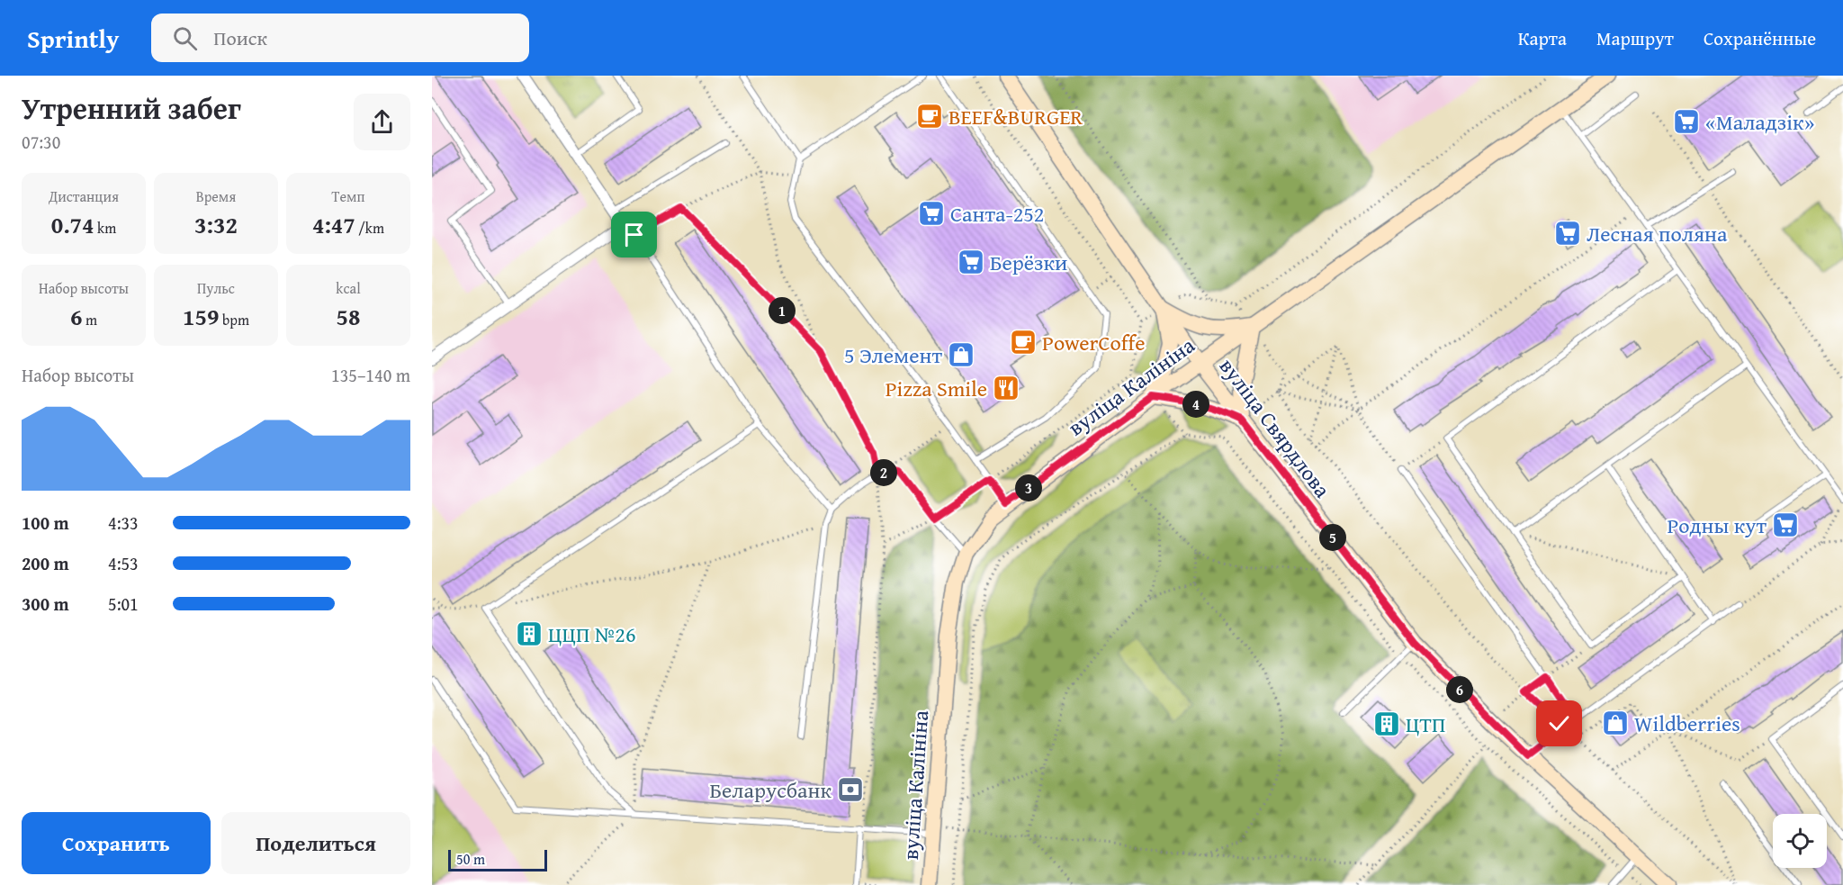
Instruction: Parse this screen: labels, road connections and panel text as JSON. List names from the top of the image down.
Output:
{
  "streets": {
    "main road": ["вуліца Калініна", "вуліца Свярдлова"]
  },
  "crossings": [
    ["вуліца Калініна", "вуліца Свярдлова"]
  ],
  "places": {
    "cafe": ["BEEF&BURGER", "PowerCoffe"],
    "supermarket": [
      "«Маладзік»",
      "Санта-252",
      "Лесная поляна",
      "Берёзки",
      "Родны кут"
    ],
    "shop": ["5 Элемент", "Wildberries"],
    "restaurant": ["Pizza Smile"],
    "building": ["ЦЦП №26", "ЦТП"],
    "bank": ["Беларусбанк"]
  },
  "scale_bar": "50 m",
  "page": {
    "header": "Sprintly",
    "search": "Поиск",
    "nav": ["Карта", "Маршрут", "Сохранённые"],
    "heading": ["Утренний забег", "07:30"],
    "stats": [
      ["Дистанция", "0.74 km"],
      ["Время", "3:32"],
      ["Темп", "4:47 /km"],
      ["Набор высоты", "6 m"],
      ["Пульс", "159 bpm"],
      ["kcal", "58"]
    ],
    "pins": [
      "1",
      "4",
      "2",
      "3",
      "5",
      "6"
    ],
    "chart": ["Набор высоты", "135–140 m"],
    "list": [
      {
        "name": "100 m",
        "note": "4:33"
      },
      {
        "name": "200 m",
        "note": "4:53"
      },
      {
        "name": "300 m",
        "note": "5:01"
      }
    ],
    "buttons": ["Сохранить", "Поделиться"],
    "scale": "50 m"
  }
}
